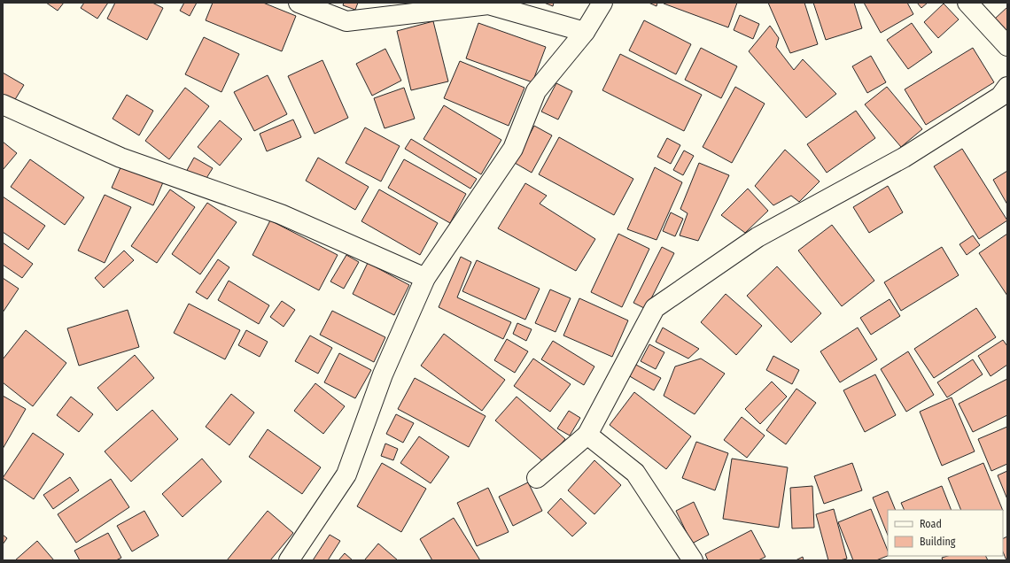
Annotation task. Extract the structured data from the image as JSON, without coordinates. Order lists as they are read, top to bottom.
{
  "legend": ["Road", "Building"]
}
